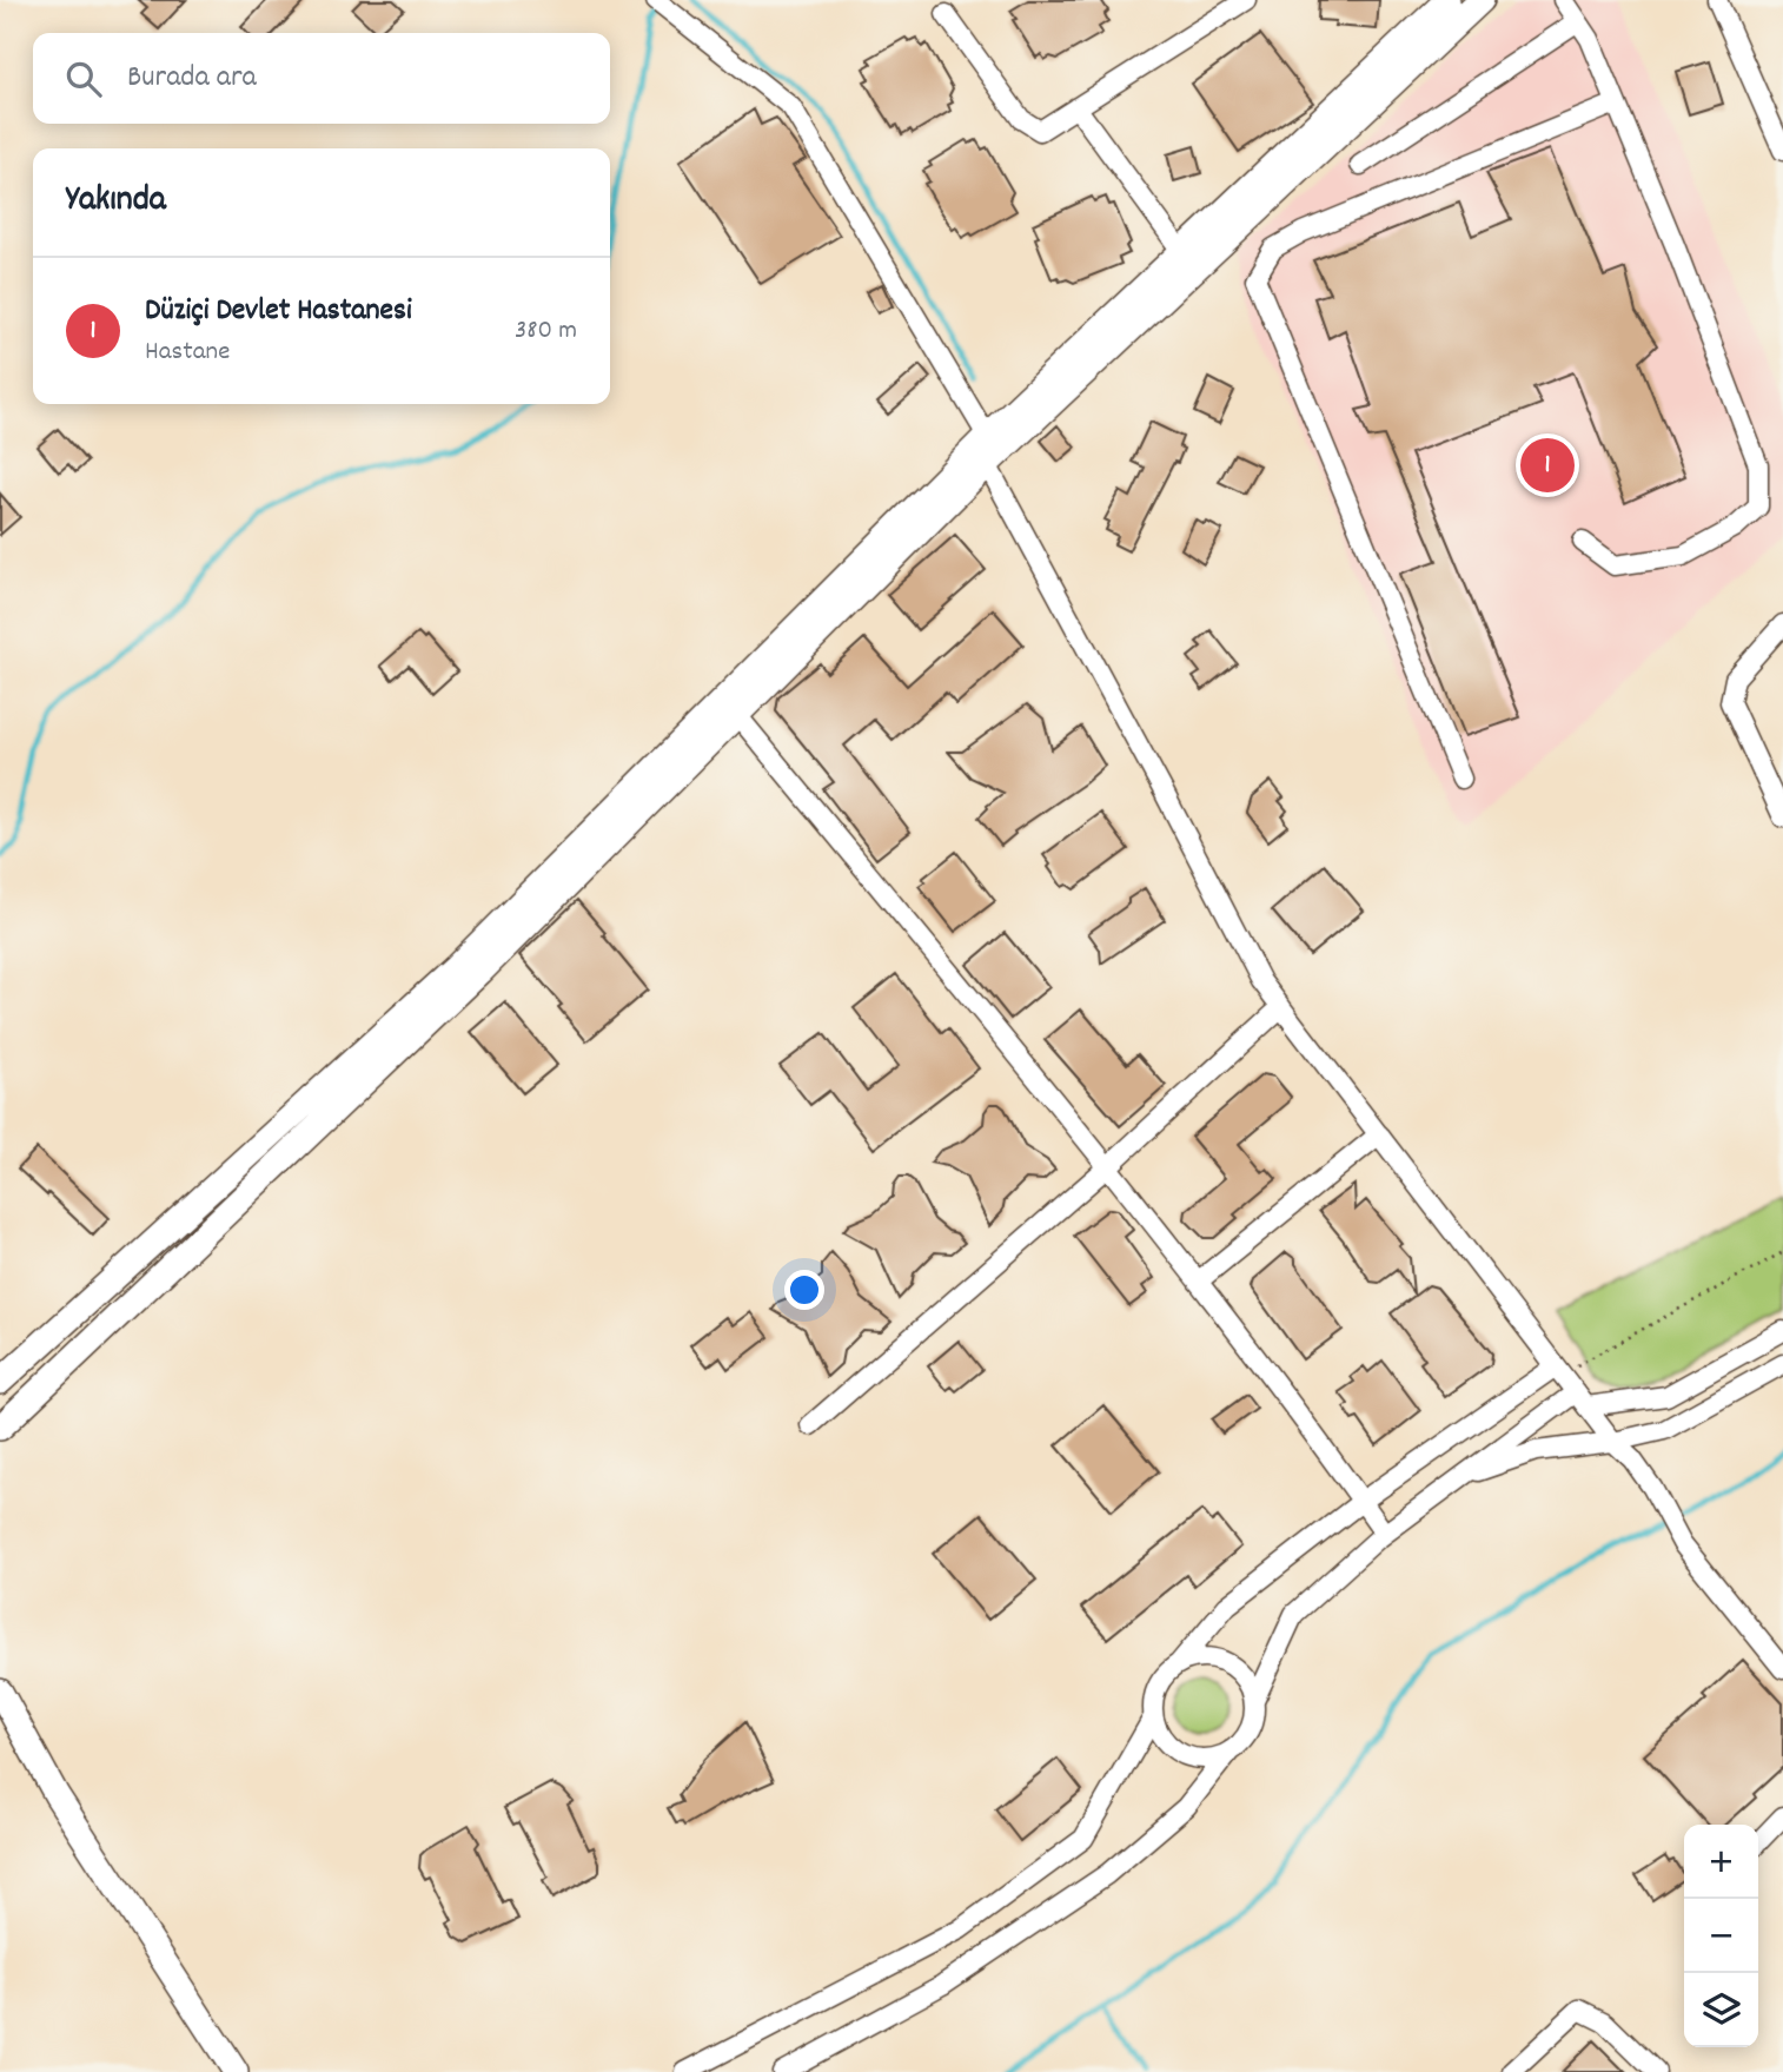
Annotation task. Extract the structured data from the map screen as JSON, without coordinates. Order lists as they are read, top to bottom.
{
  "page": {
    "search": "Burada ara",
    "heading": "Yakında",
    "list": [
      {
        "mark": "1",
        "name": "Düziçi Devlet Hastanesi",
        "note": "Hastane",
        "value": "380 m"
      }
    ],
    "pins": "1",
    "map_buttons": ["+", "−"]
  }
}
